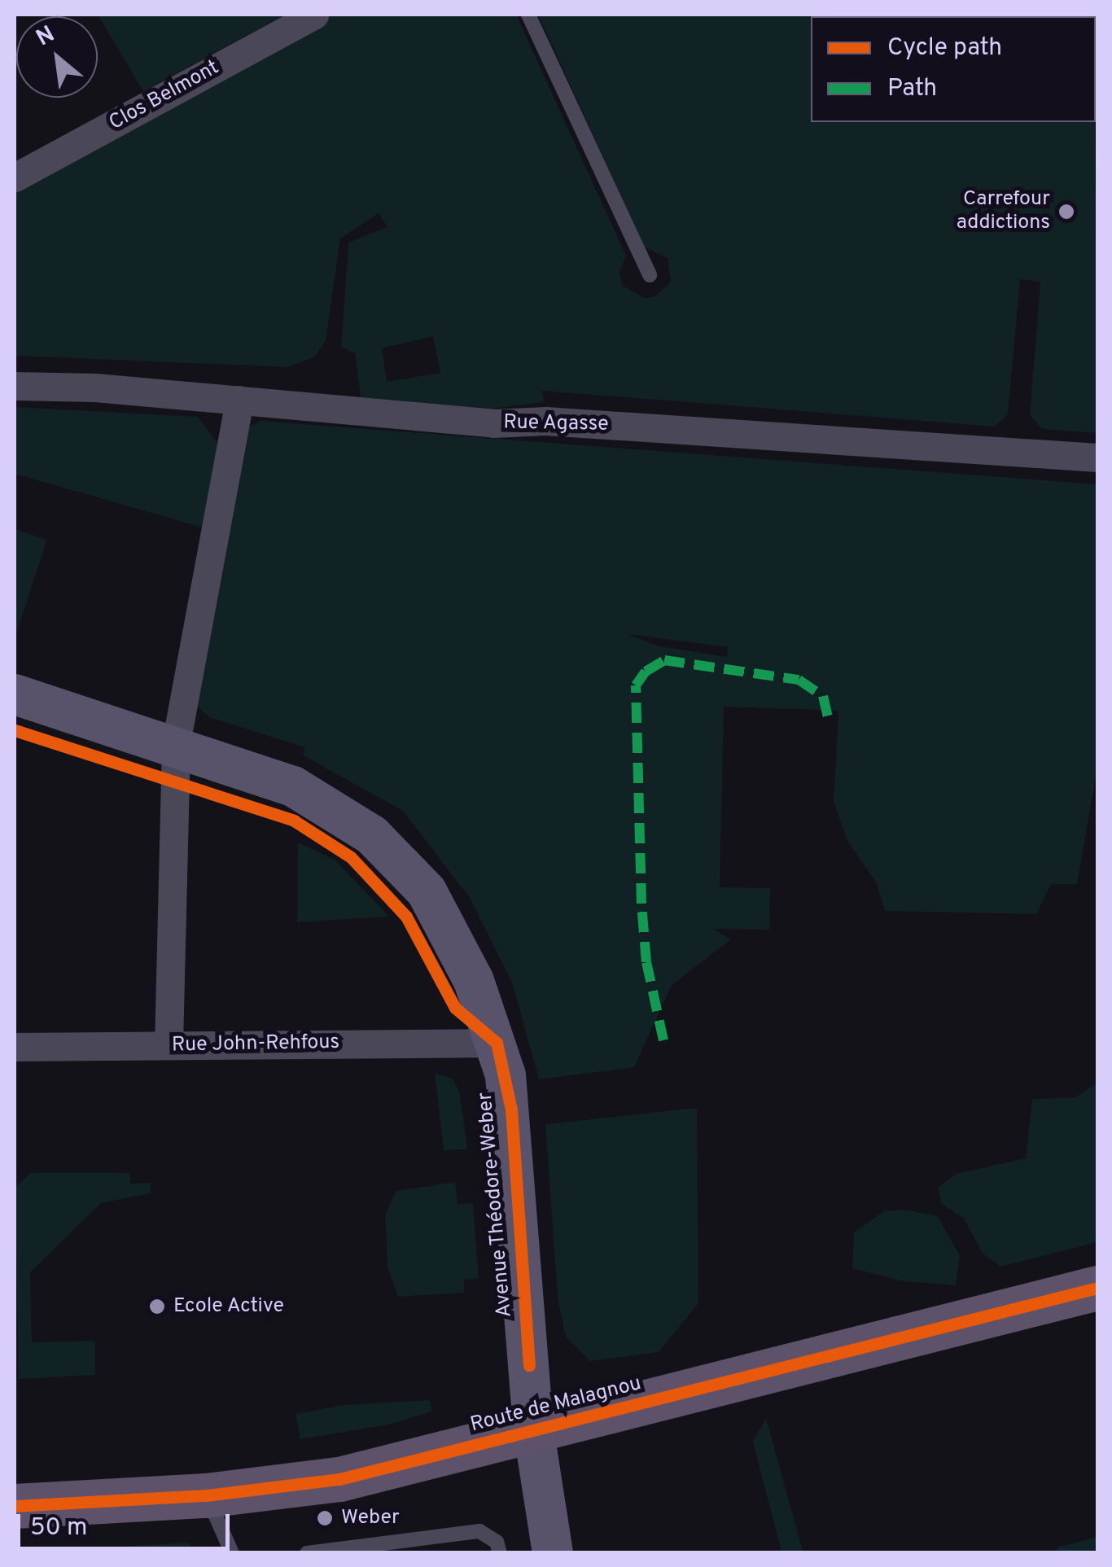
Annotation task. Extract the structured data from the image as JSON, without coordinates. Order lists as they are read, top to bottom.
{
  "streets": {
    "main road": ["Route de Malagnou"],
    "street": [
      "Clos Belmont",
      "Rue Agasse",
      "Rue John-Rehfous",
      "Avenue Théodore-Weber"
    ]
  },
  "crossings": [
    ["Rue John-Rehfous", "Avenue Théodore-Weber"],
    ["Avenue Théodore-Weber", "Route de Malagnou"]
  ],
  "places": ["Carrefour addictions", "Ecole Active", "Weber"],
  "legend": ["Cycle path", "Path"],
  "scale_bar": "50 m",
  "north": "top left"
}
